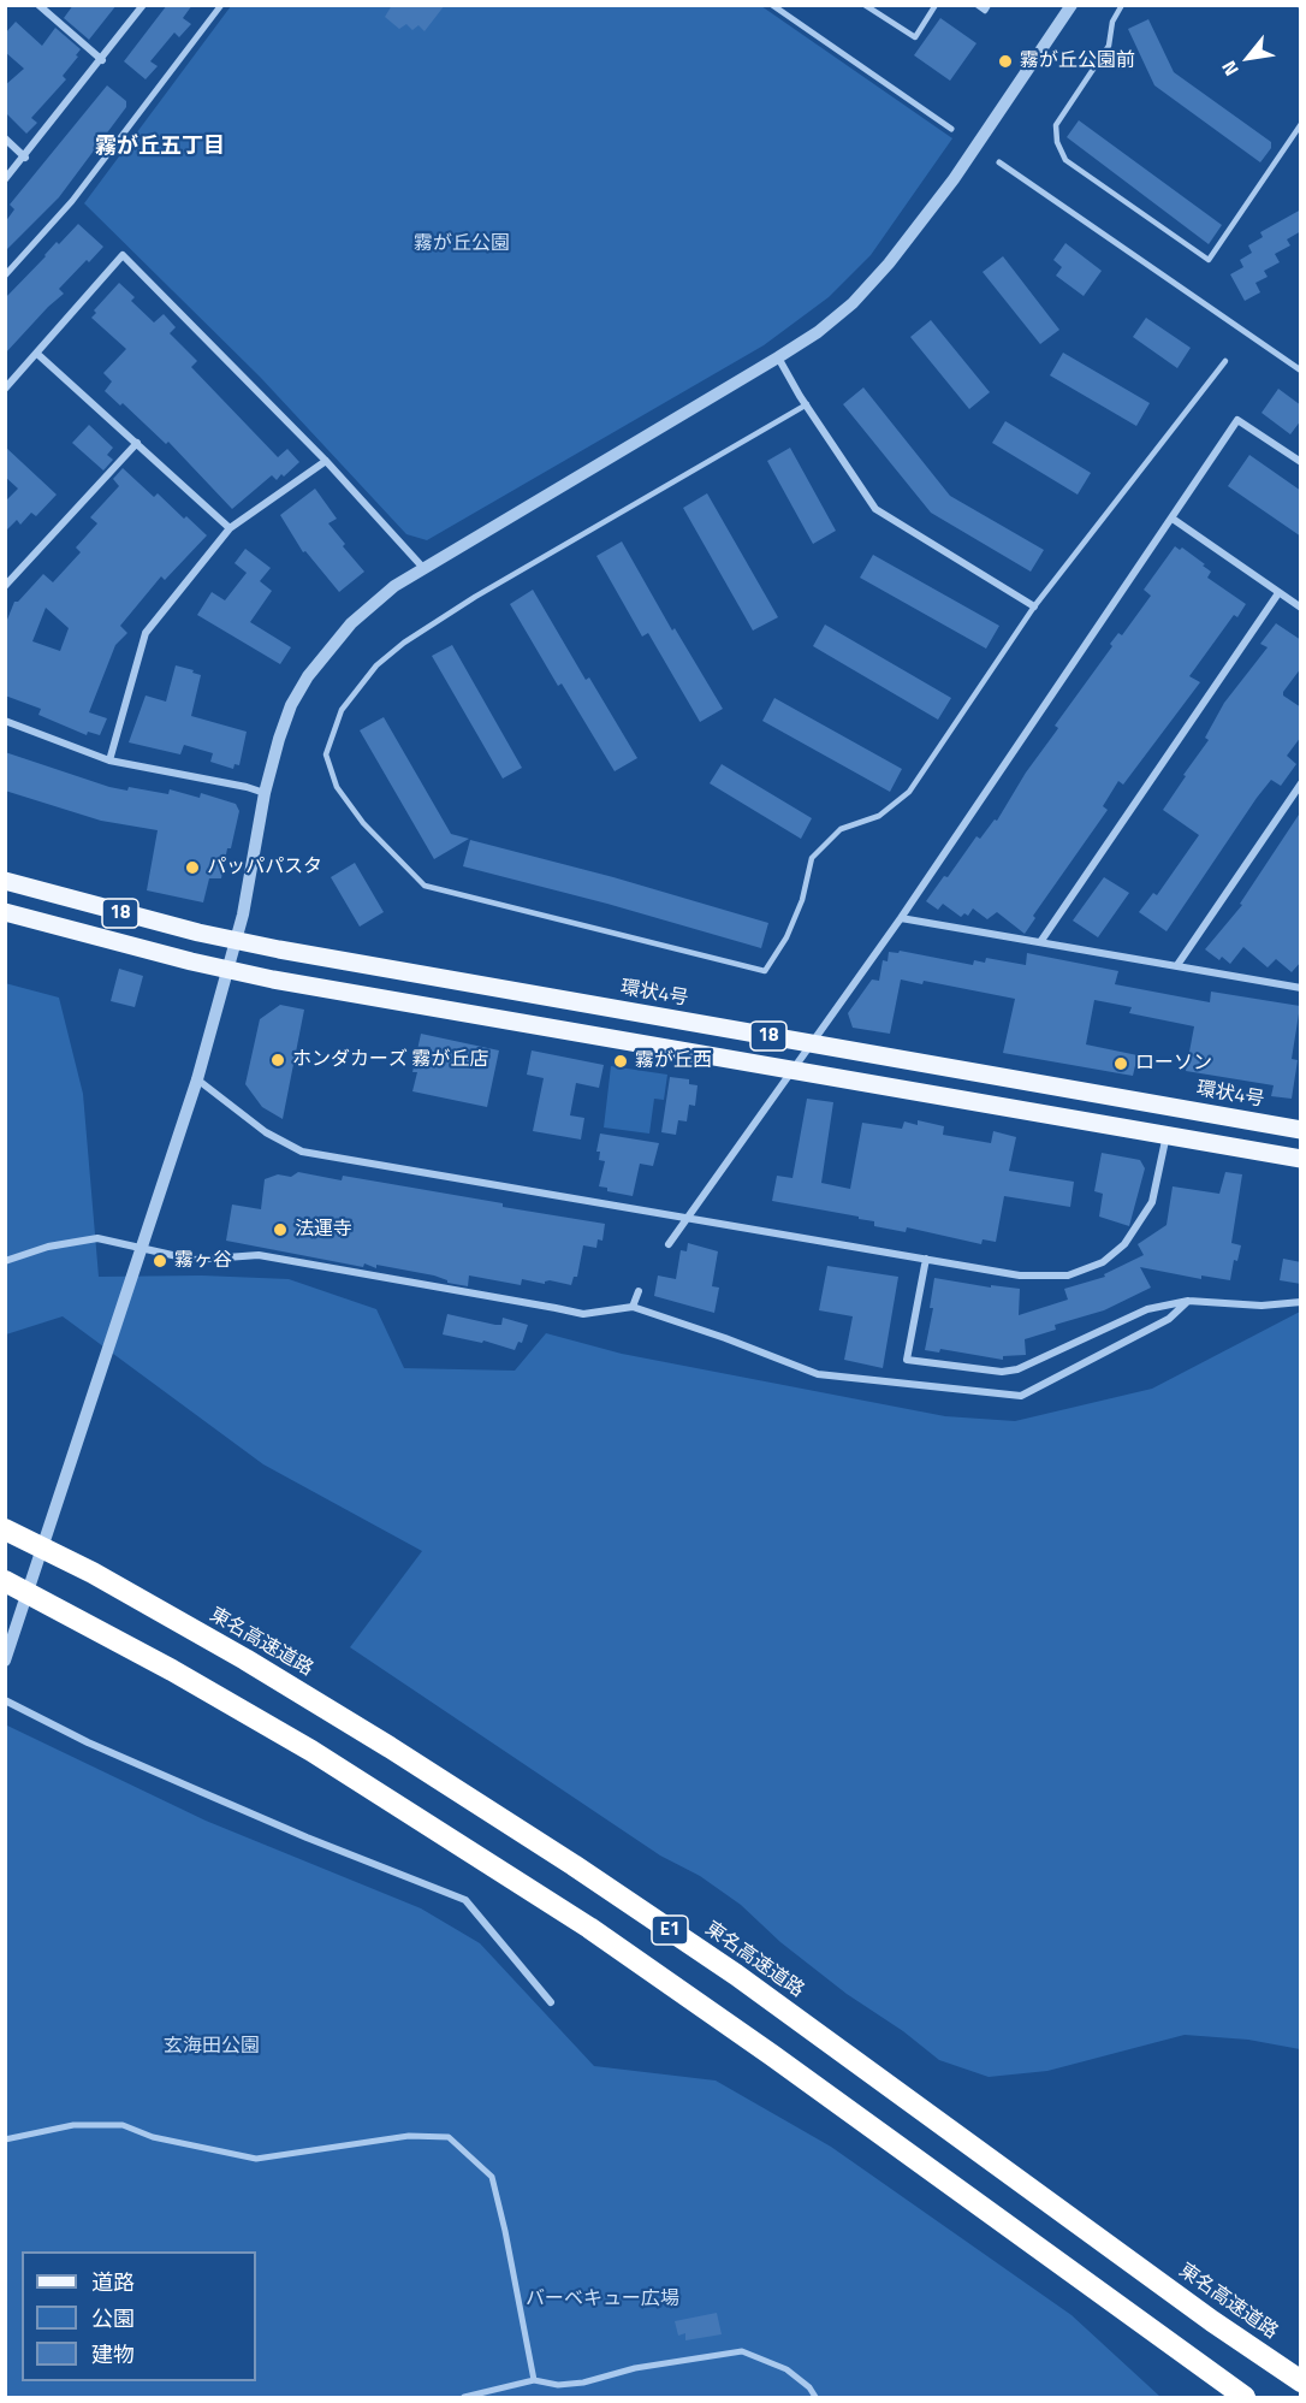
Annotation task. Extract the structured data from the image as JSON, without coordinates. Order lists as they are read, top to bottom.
{
  "streets": {
    "highway": ["東名高速道路", "E1"],
    "main road": ["18", "環状4号"]
  },
  "districts": ["霧が丘五丁目"],
  "parks": ["霧が丘公園", "玄海田公園", "バーベキュー広場"],
  "places": [
    "霧が丘公園前",
    "パッパパスタ",
    "ホンダカーズ 霧が丘店",
    "霧が丘西",
    "ローソン",
    "法運寺",
    "霧ヶ谷"
  ],
  "legend": ["道路", "公園", "建物"],
  "north": "bottom left"
}
